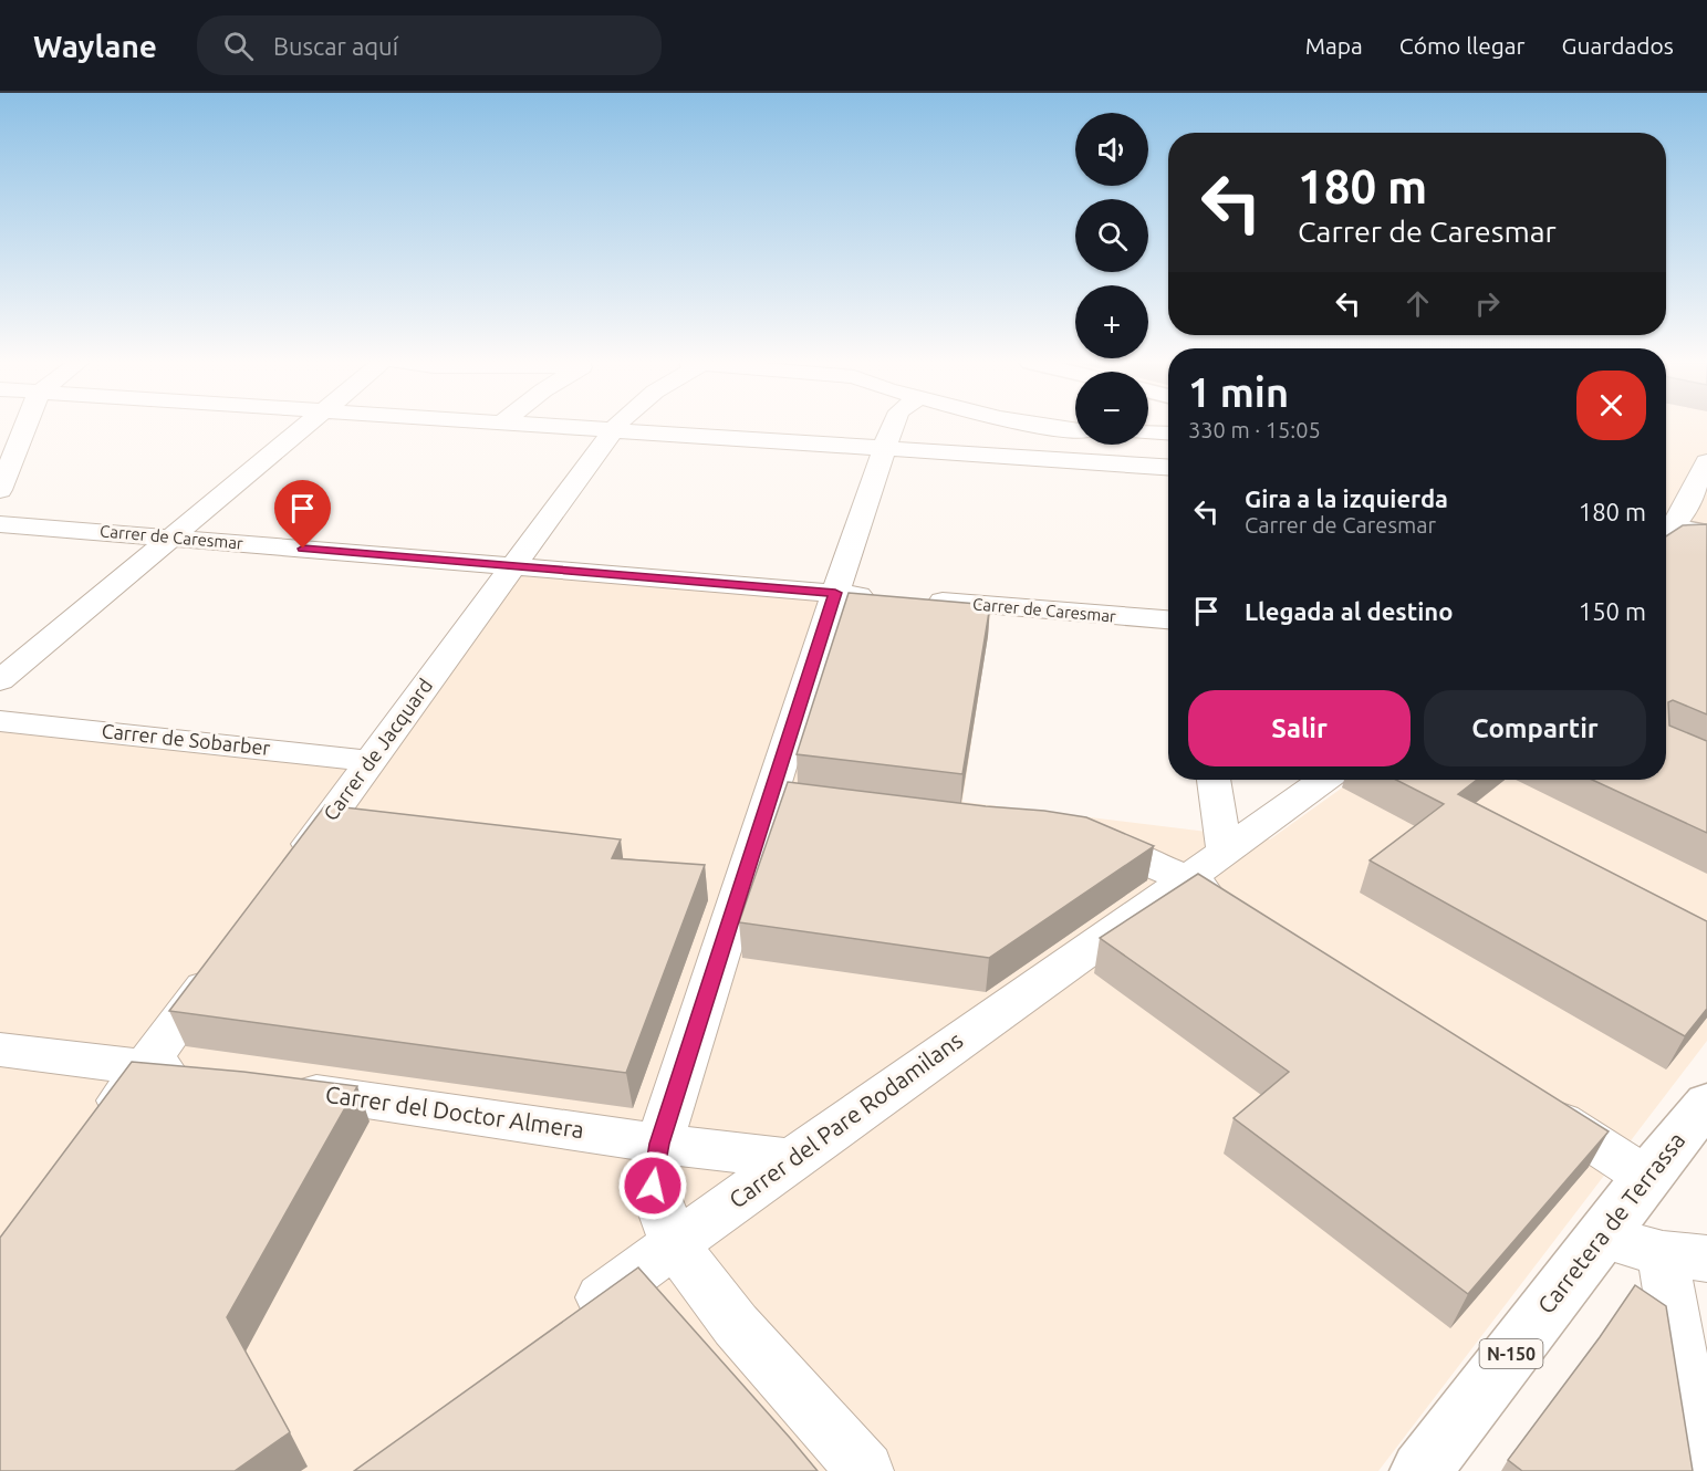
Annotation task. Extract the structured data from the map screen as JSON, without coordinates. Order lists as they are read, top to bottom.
{
  "streets": {
    "main road": ["Carretera de Terrassa", "N-150"],
    "street": [
      "Carrer de Caresmar",
      "Carrer de Sobarber",
      "Carrer de Jacquard",
      "Carrer del Doctor Almera",
      "Carrer del Pare Rodamilans"
    ]
  },
  "crossings": [
    ["Carrer de Caresmar", "Carrer de Jacquard"],
    ["Carrer de Sobarber", "Carrer de Jacquard"],
    ["Carrer del Doctor Almera", "Carrer del Pare Rodamilans"]
  ],
  "page": {
    "header": "Waylane",
    "search": "Buscar aquí",
    "nav": ["Mapa", "Cómo llegar", "Guardados"],
    "map_buttons": ["+", "−"],
    "turn": ["180 m", "Carrer de Caresmar"],
    "heading": ["1 min", "330 m · 15:05"],
    "list": [
      {
        "name": "Gira a la izquierda",
        "note": "Carrer de Caresmar",
        "value": "180 m"
      },
      {
        "name": "Llegada al destino",
        "value": "150 m"
      }
    ],
    "buttons": ["Salir", "Compartir"]
  }
}
